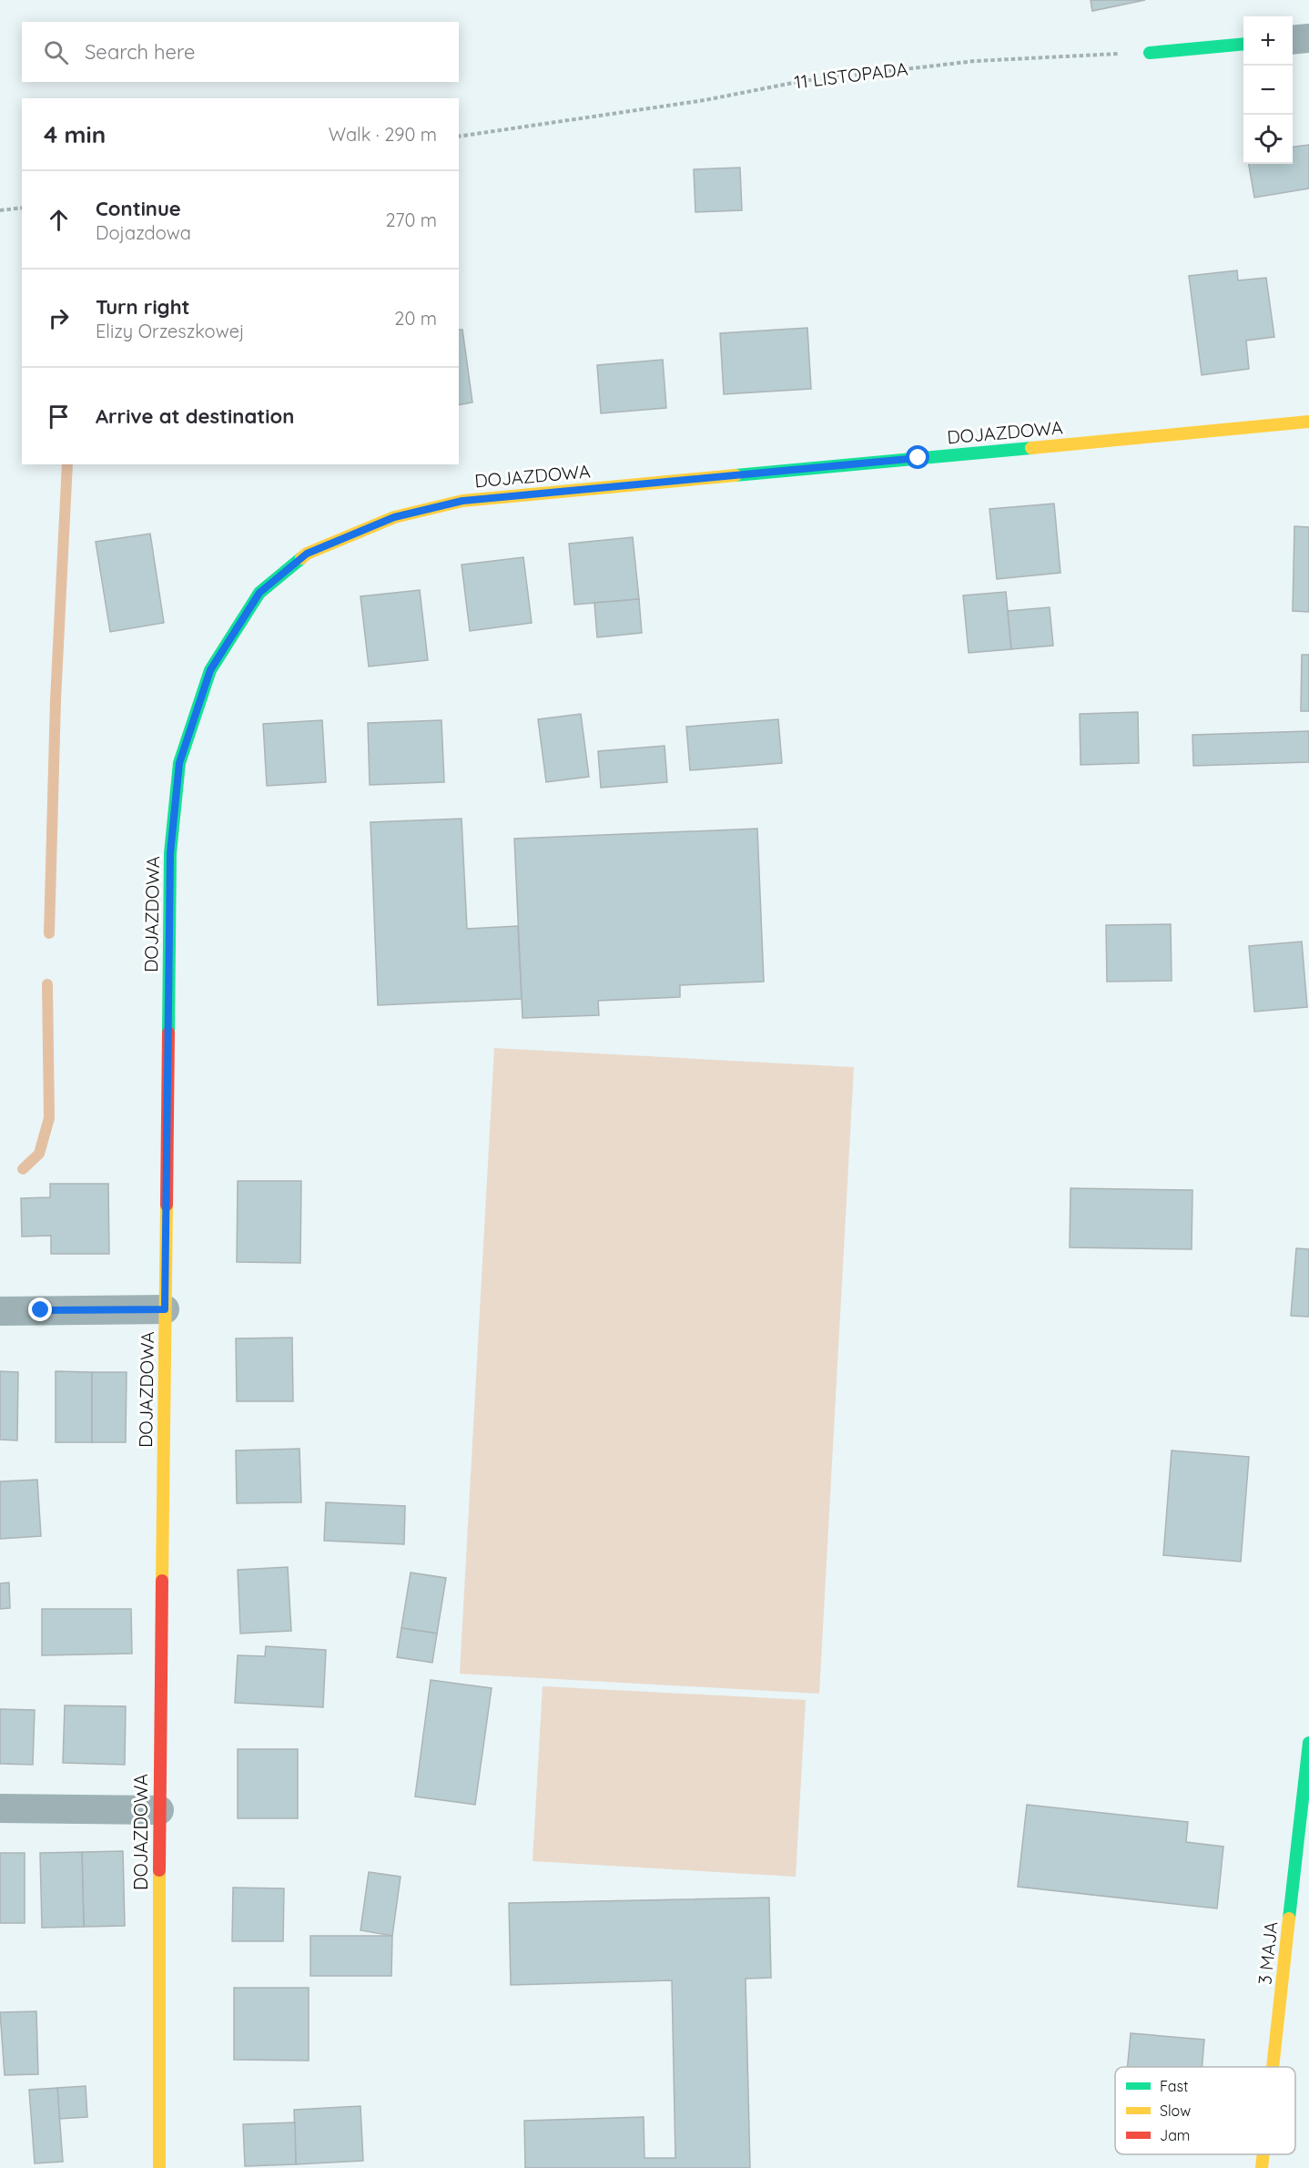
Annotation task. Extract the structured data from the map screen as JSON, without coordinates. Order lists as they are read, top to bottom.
{
  "streets": {
    "street": ["DOJAZDOWA", "3 MAJA"],
    "path": ["11 LISTOPADA"]
  },
  "legend": ["Fast", "Slow", "Jam"],
  "page": {
    "map_buttons": ["+", "−"],
    "search": "Search here",
    "heading": ["4 min", "Walk · 290 m"],
    "list": [
      ["Continue", "Dojazdowa", "270 m"],
      ["Turn right", "Elizy Orzeszkowej", "20 m"],
      "Arrive at destination"
    ]
  }
}
